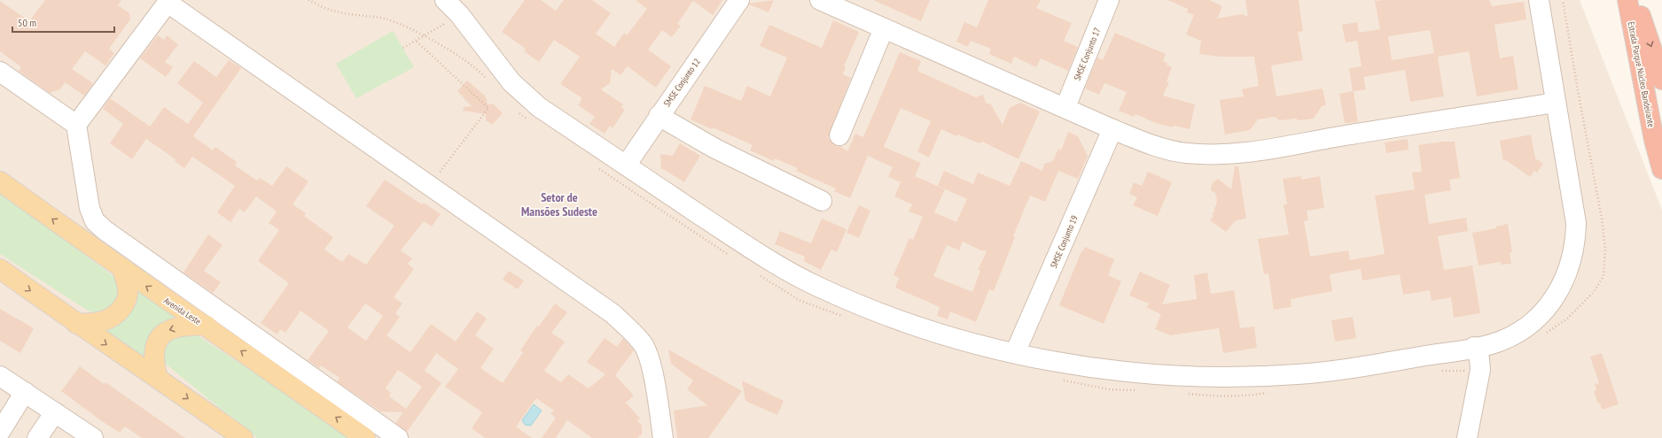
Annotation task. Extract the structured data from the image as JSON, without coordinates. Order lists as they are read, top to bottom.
{
  "streets": {
    "highway": ["Estrada Parque Núcleo Bandeirante"],
    "main road": ["Avenida Leste"],
    "street": ["SMSE Conjunto 17", "SMSE Conjunto 12", "SMSE Conjunto 19"]
  },
  "districts": ["Setor de Mansões Sudeste"],
  "scale_bar": "50 m"
}
